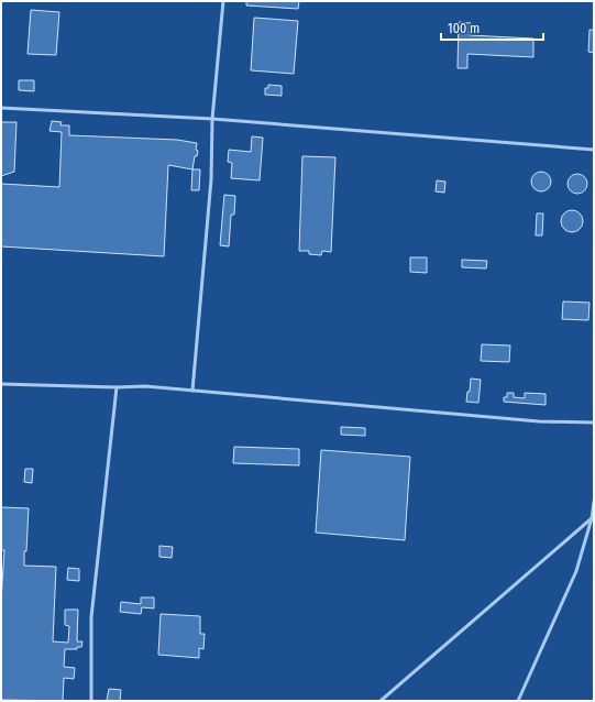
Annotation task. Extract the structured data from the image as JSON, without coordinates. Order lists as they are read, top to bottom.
{
  "scale_bar": "100 m"
}
